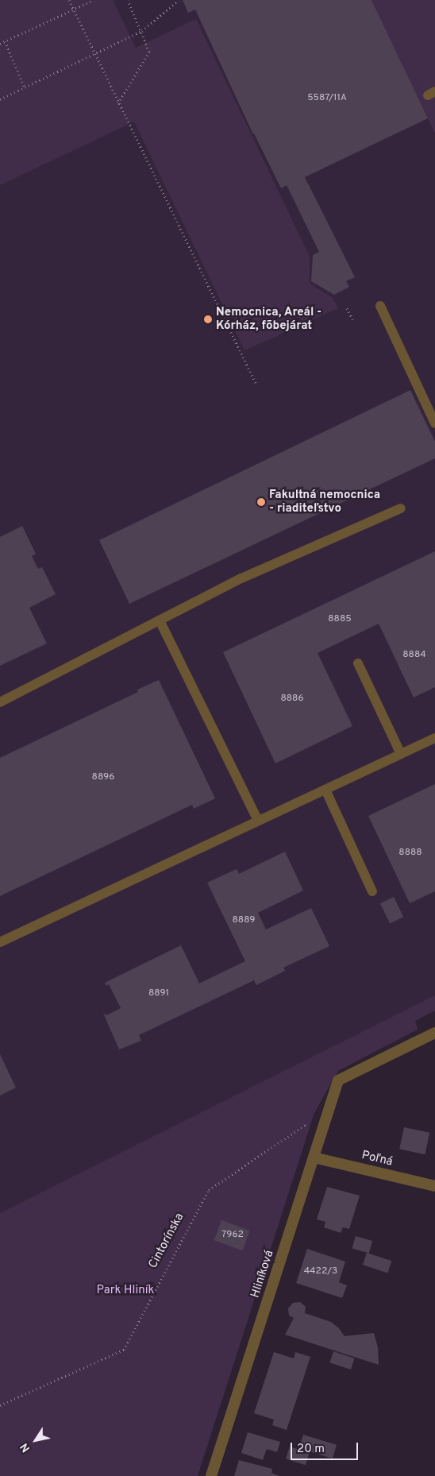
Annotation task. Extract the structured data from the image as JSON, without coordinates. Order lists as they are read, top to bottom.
{
  "streets": {
    "street": ["Poľná", "Hliníková"],
    "path": ["Cintorínska"]
  },
  "crossings": [
    ["Poľná", "Hliníková"]
  ],
  "parks": ["Park Hliník"],
  "places": ["Nemocnica, Areál - Kórház, fõbejárat", "Fakultná nemocnica - riaditeľstvo"],
  "house_numbers": [
    "5587/11A",
    "8885",
    "8884",
    "8886",
    "8896",
    "8888",
    "8889",
    "8891",
    "7962",
    "4422/3"
  ],
  "scale_bar": "20 m",
  "north": "bottom left"
}
